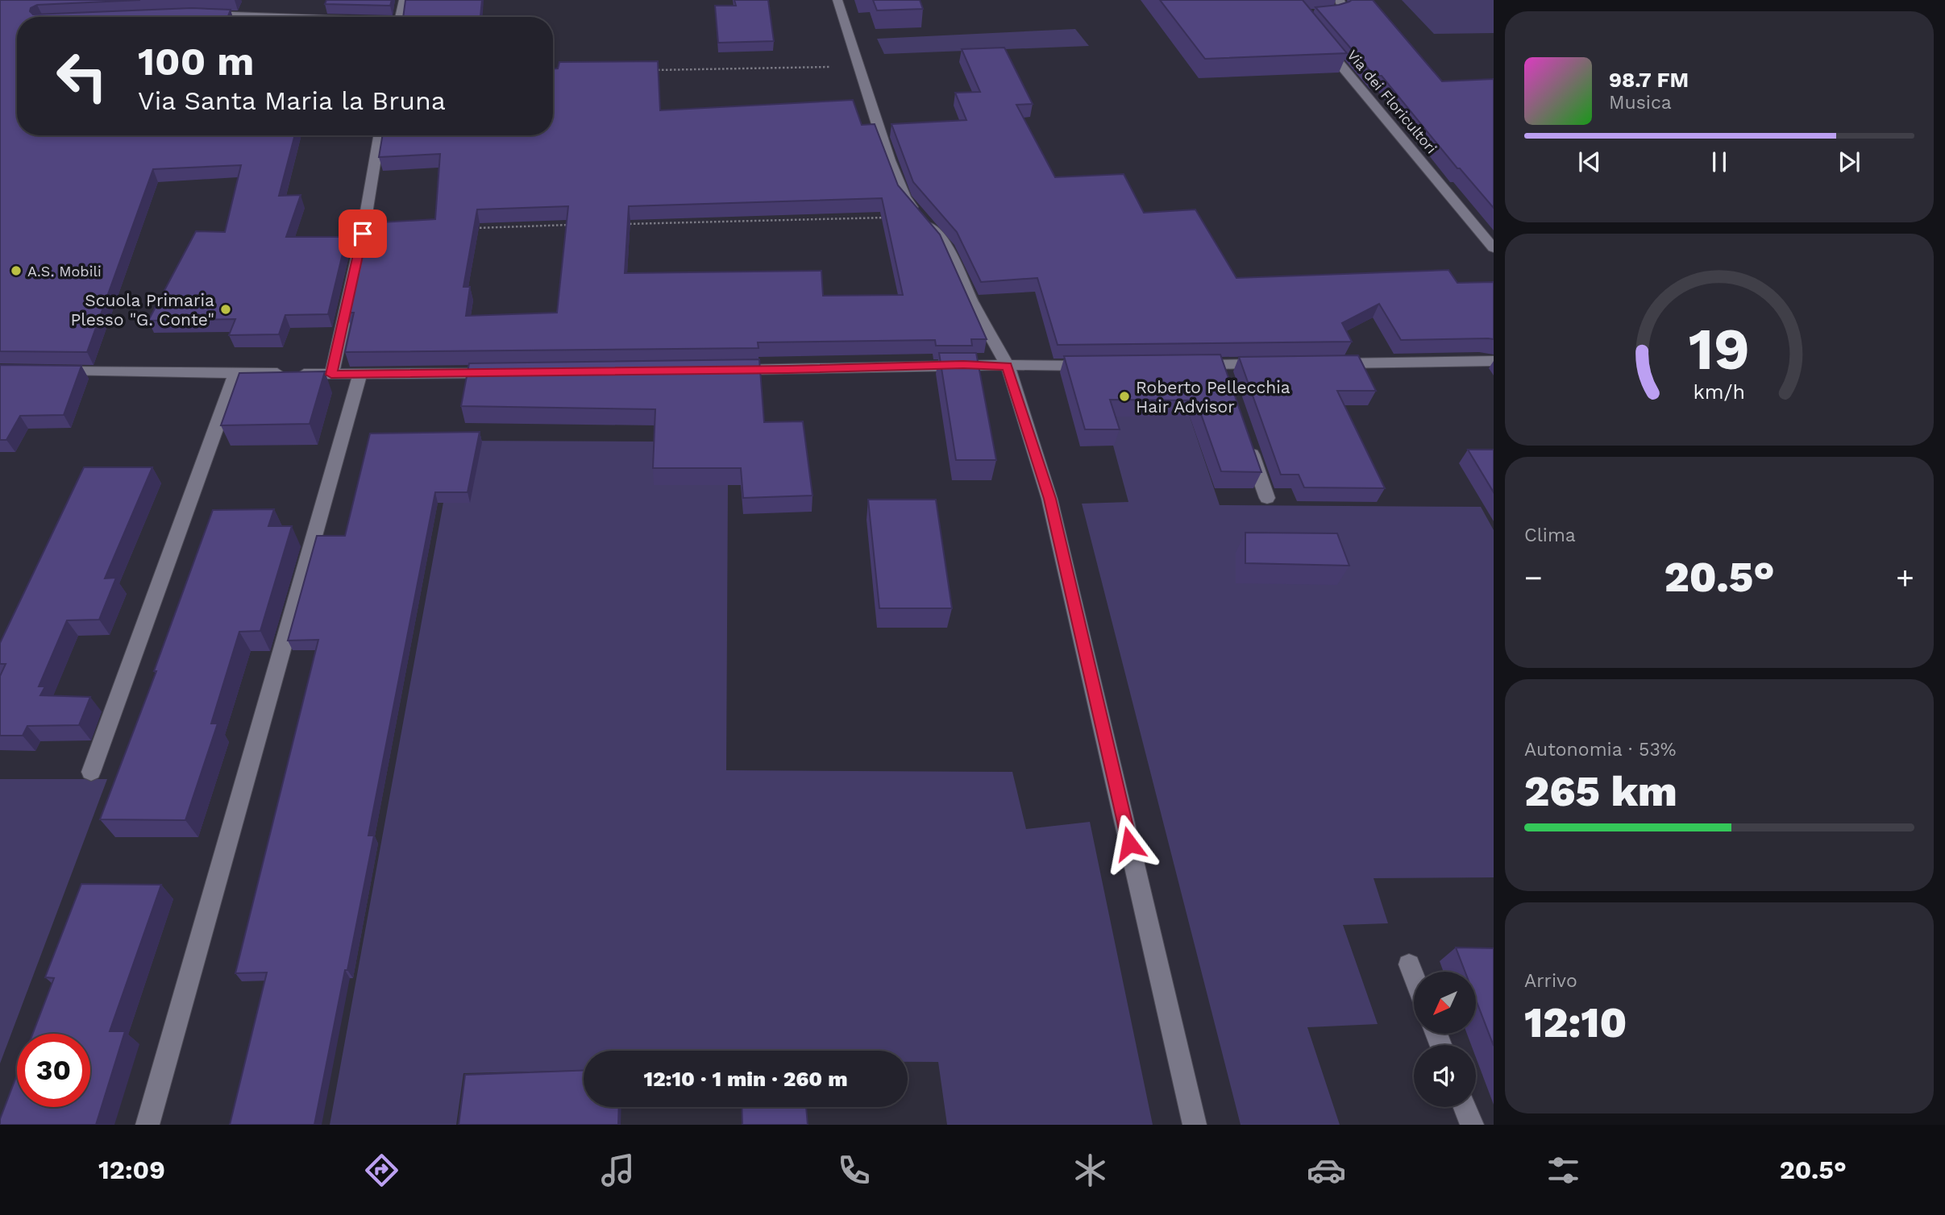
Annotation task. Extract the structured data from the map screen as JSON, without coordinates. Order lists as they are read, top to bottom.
{
  "streets": {
    "street": ["Via dei Floricultori"]
  },
  "places": ["A.S. Mobili", "Scuola Primaria Plesso \"G. Conte\"", "Roberto Pellecchia Hair Advisor"],
  "north": "bottom left",
  "page": {
    "turn": ["100 m", "Via Santa Maria la Bruna"],
    "song": ["98.7 FM", "Musica"],
    "tile": [
      "Clima",
      ["Autonomia · 53%", "265 km"],
      ["Arrivo", "12:10"]
    ],
    "heat": ["−", "20.5°", "+"],
    "limit": "30",
    "trip": "12:10 · 1 min · 260 m",
    "tabs": ["12:09", "20.5°"],
    "gauge": ["19", "km/h"]
  }
}
